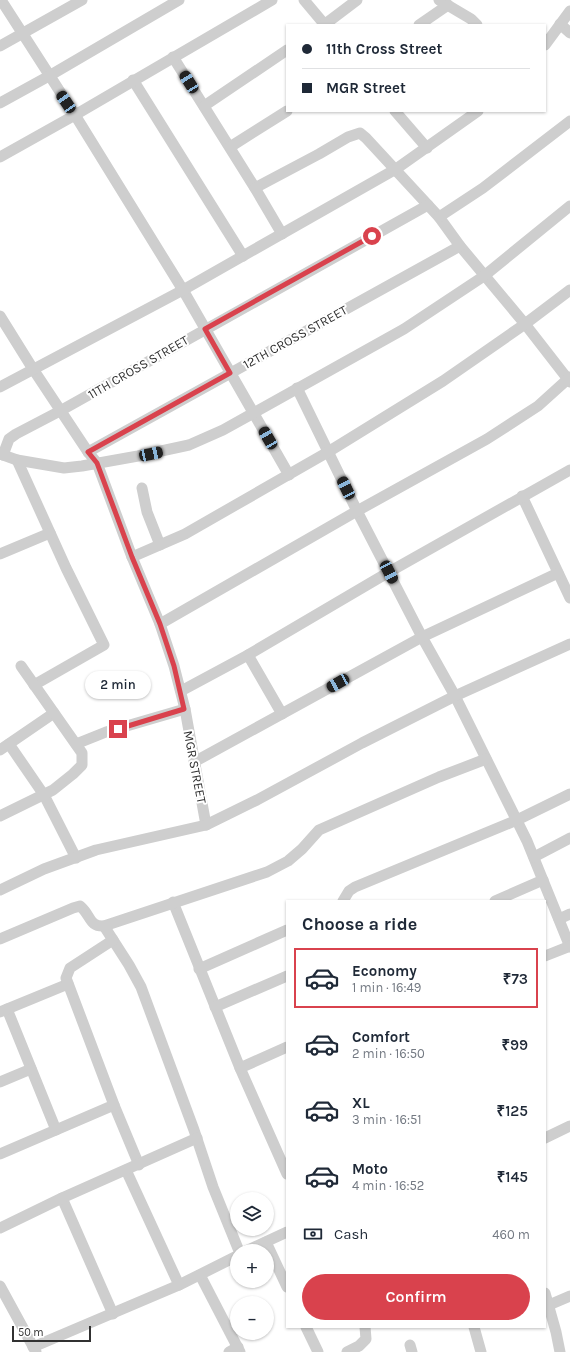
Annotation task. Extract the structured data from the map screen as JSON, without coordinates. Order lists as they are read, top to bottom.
{
  "streets": {
    "street": ["12TH CROSS STREET", "11TH CROSS STREET", "MGR STREET"]
  },
  "crossings": [
    ["12TH CROSS STREET", "MGR STREET"],
    ["11TH CROSS STREET", "MGR STREET"]
  ],
  "scale_bar": "50 m",
  "page": {
    "banner": ["11th Cross Street", "MGR Street"],
    "bubble": "2 min",
    "heading": "Choose a ride",
    "list": [
      {
        "name": "Economy",
        "note": "1 min · 16:49",
        "value": "₹73"
      },
      {
        "name": "Comfort",
        "note": "2 min · 16:50",
        "value": "₹99"
      },
      {
        "name": "XL",
        "note": "3 min · 16:51",
        "value": "₹125"
      },
      {
        "name": "Moto",
        "note": "4 min · 16:52",
        "value": "₹145"
      }
    ],
    "map_buttons": ["+", "−"],
    "pay": ["Cash", "460 m"],
    "buttons": "Confirm",
    "scale": "50 m"
  }
}
